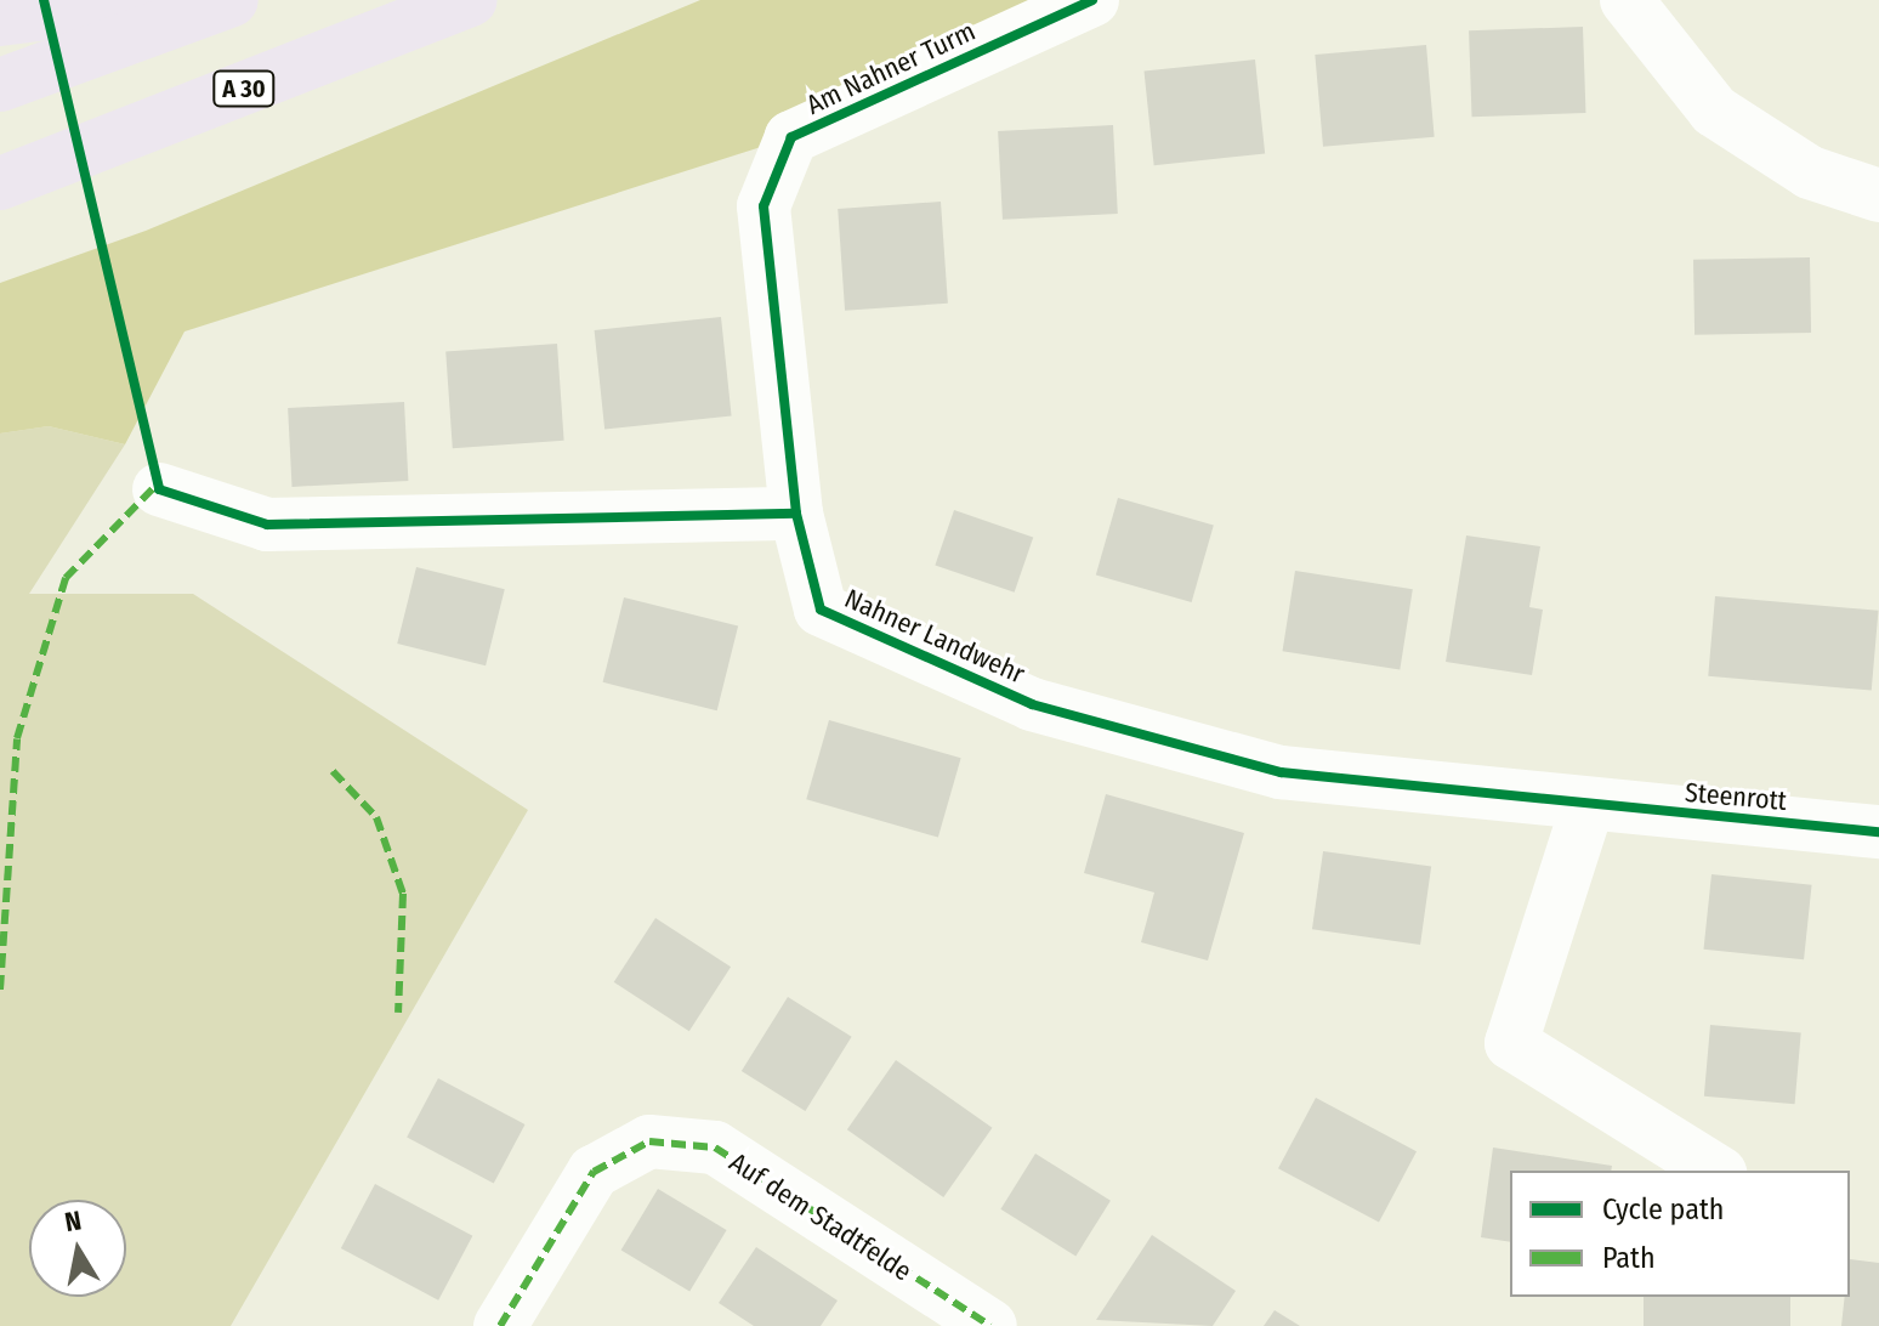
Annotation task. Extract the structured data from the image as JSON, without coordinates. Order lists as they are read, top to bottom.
{
  "streets": {
    "highway": ["A 30"],
    "street": [
      "Am Nahner Turm",
      "Nahner Landwehr",
      "Steenrott",
      "Auf dem Stadtfelde"
    ]
  },
  "crossings": [
    ["Am Nahner Turm", "Nahner Landwehr"],
    ["Nahner Landwehr", "Steenrott"]
  ],
  "legend": ["Cycle path", "Path"],
  "north": "top"
}
